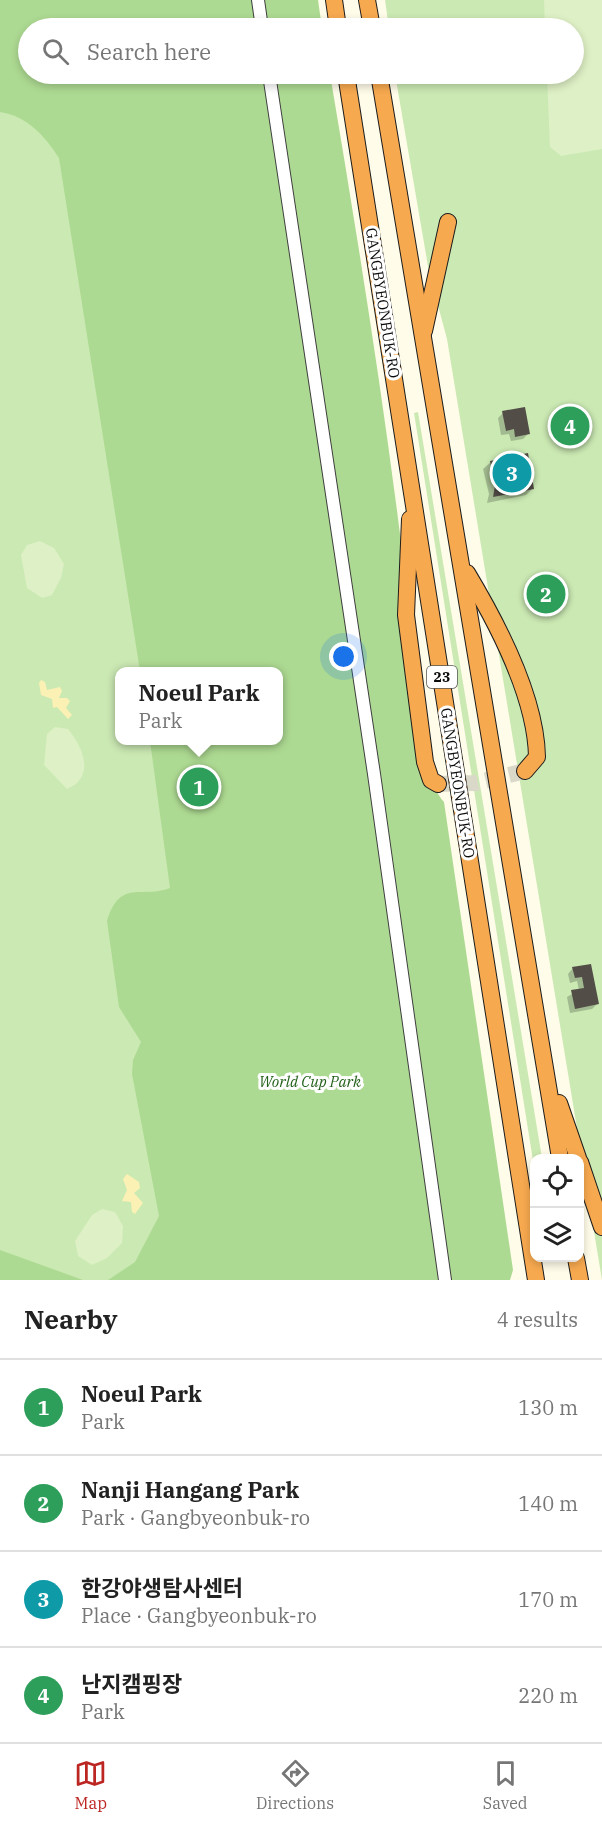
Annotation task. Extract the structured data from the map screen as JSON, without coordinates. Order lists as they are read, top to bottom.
{
  "streets": {
    "highway": ["GANGBYEONBUK-RO", "23"]
  },
  "parks": ["World Cup Park"],
  "page": {
    "search": "Search here",
    "pins": [
      "4",
      "3",
      "2",
      "1"
    ],
    "popup": ["Noeul Park", "Park"],
    "heading": ["Nearby", "4 results"],
    "list": [
      {
        "mark": "1",
        "name": "Noeul Park",
        "note": "Park",
        "value": "130 m"
      },
      {
        "mark": "2",
        "name": "Nanji Hangang Park",
        "note": "Park · Gangbyeonbuk-ro",
        "value": "140 m"
      },
      {
        "mark": "3",
        "name": "한강야생탐사센터",
        "note": "Place · Gangbyeonbuk-ro",
        "value": "170 m"
      },
      {
        "mark": "4",
        "name": "난지캠핑장",
        "note": "Park",
        "value": "220 m"
      }
    ],
    "nav": ["Map", "Directions", "Saved"]
  }
}
